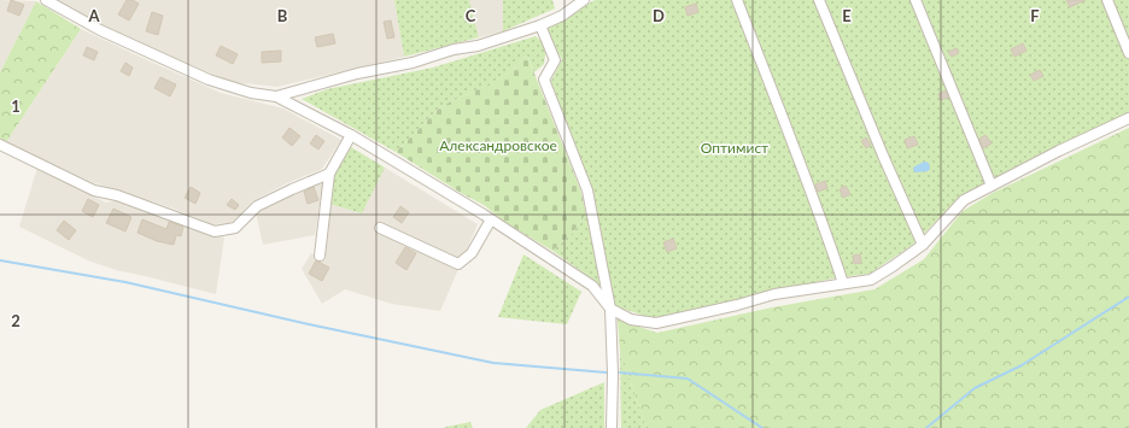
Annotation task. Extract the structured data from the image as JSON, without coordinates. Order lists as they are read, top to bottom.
{
  "parks": ["Александровское", "Оптимист"],
  "grid": {
    "columns": [
      "A",
      "B",
      "C",
      "D",
      "E",
      "F"
    ],
    "rows": ["1", "2"]
  }
}
